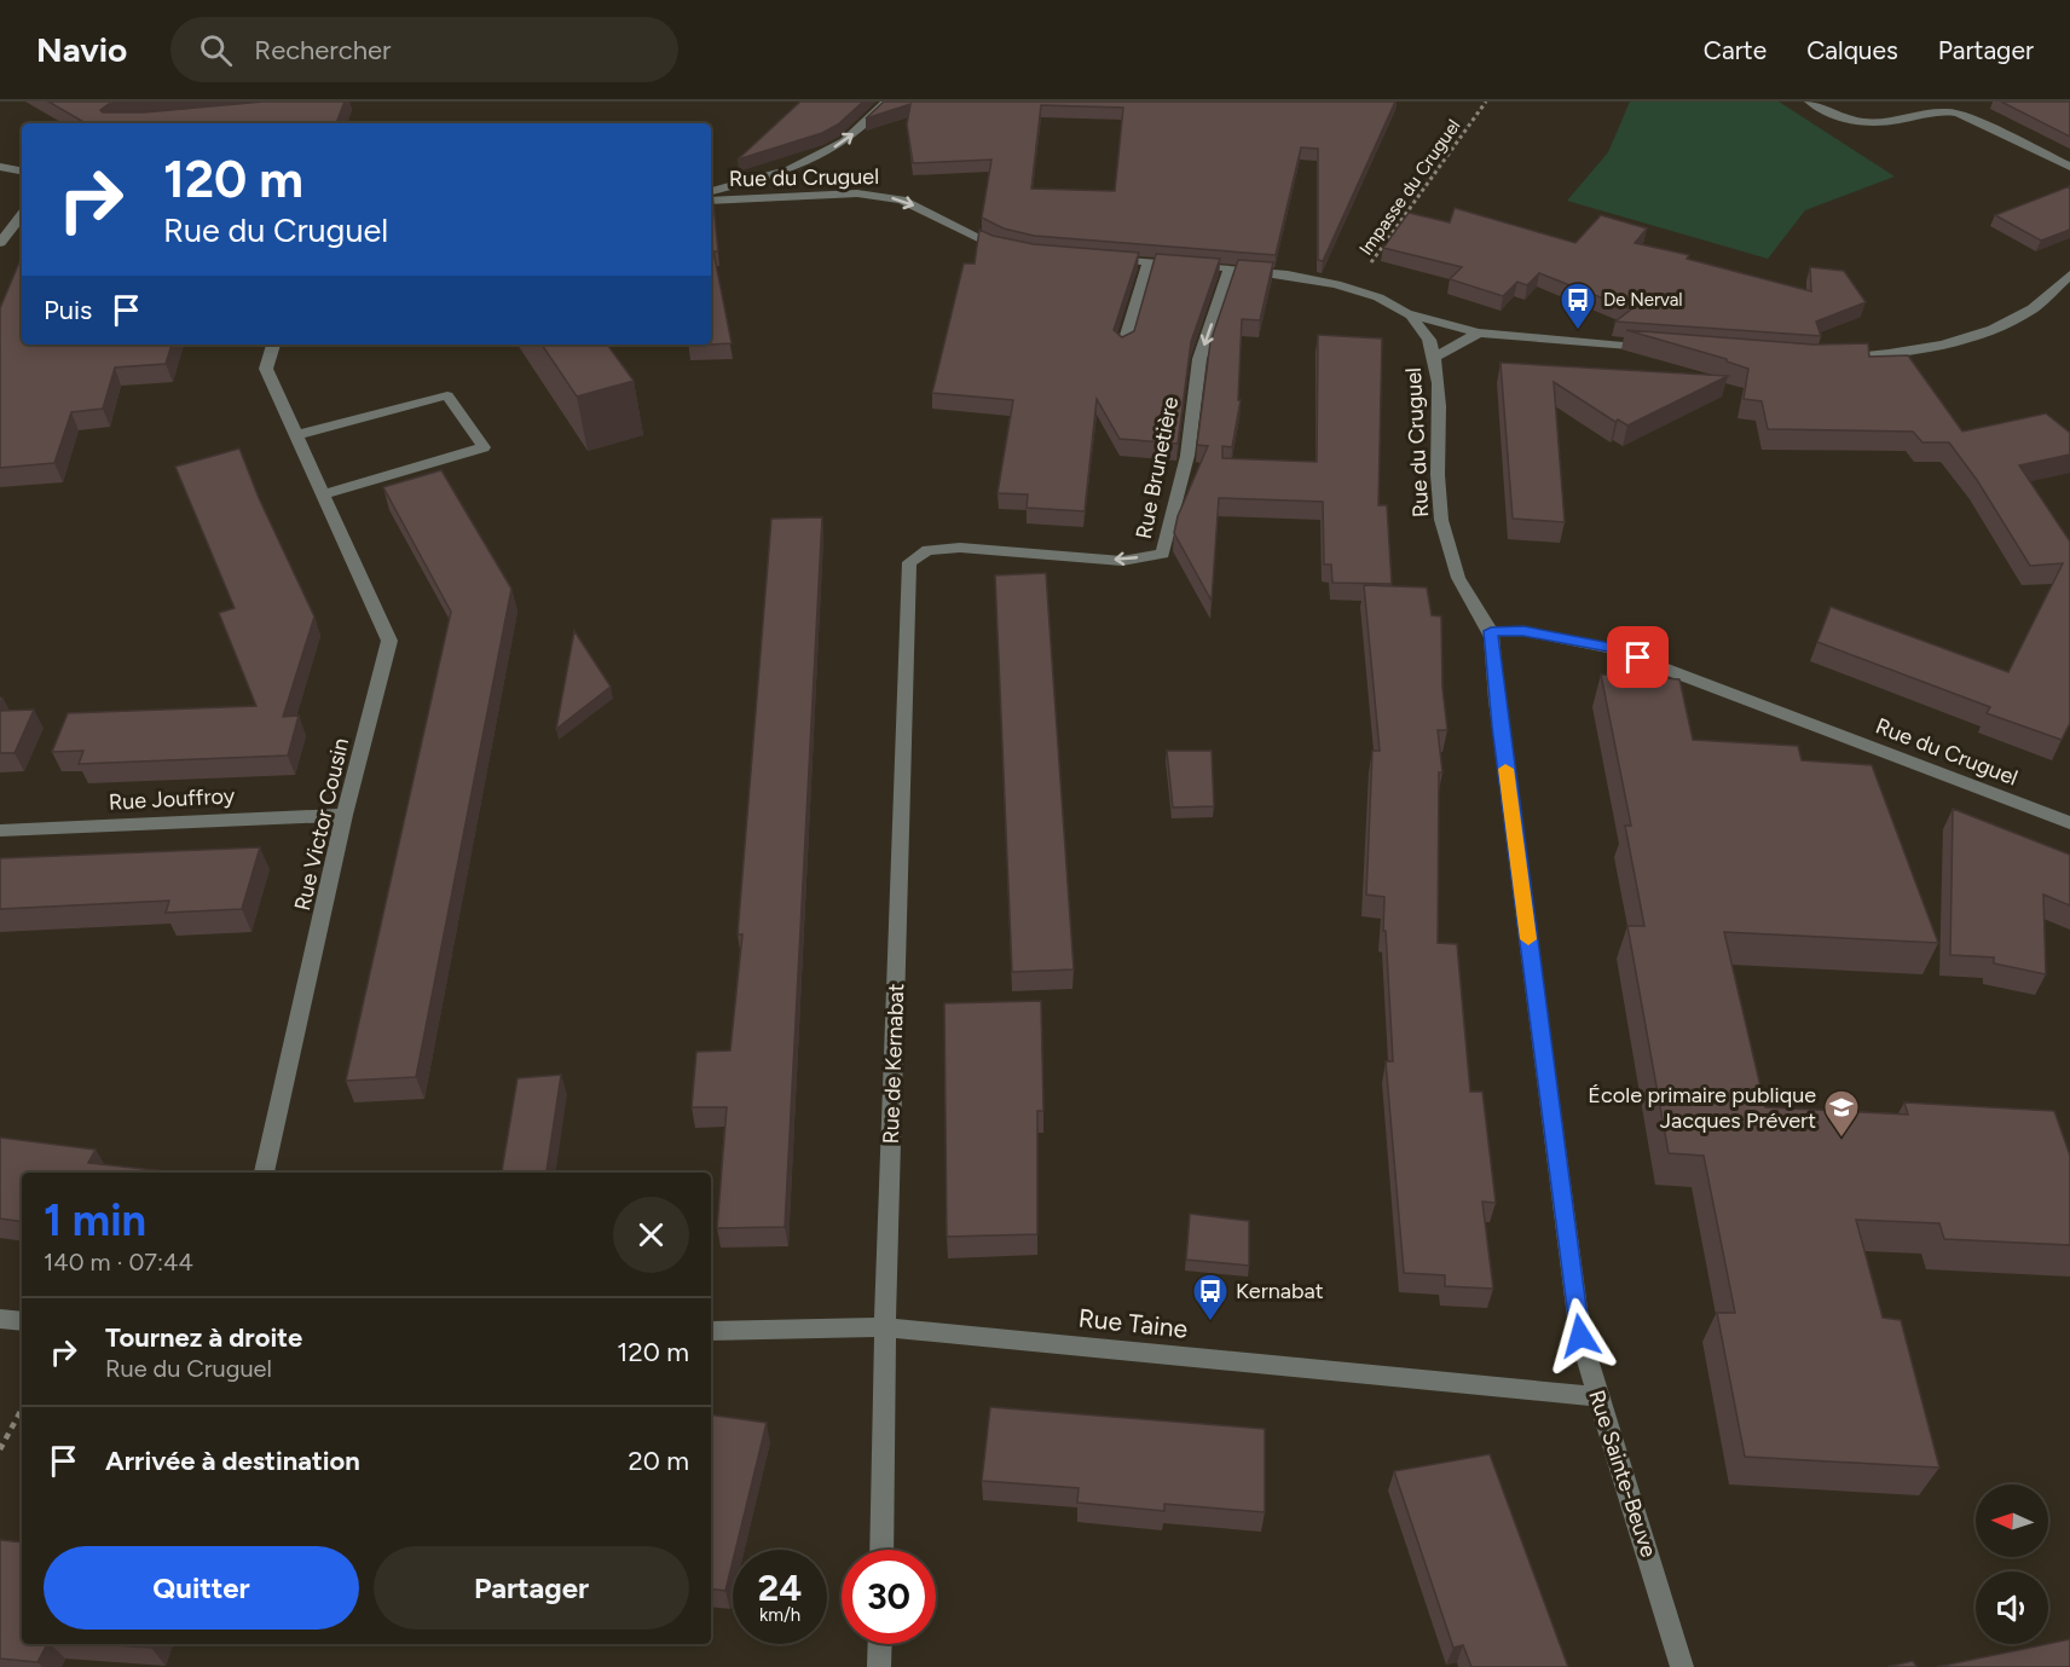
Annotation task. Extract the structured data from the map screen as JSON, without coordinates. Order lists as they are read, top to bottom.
{
  "streets": {
    "street": [
      "Rue du Cruguel",
      "Rue Brunetière",
      "Rue Jouffroy",
      "Rue Victor Cousin",
      "Rue de Kernabat",
      "Rue Taine",
      "Rue Sainte-Beuve"
    ],
    "path": ["Impasse du Cruguel"]
  },
  "crossings": [
    ["Rue du Cruguel", "Rue Sainte-Beuve"],
    ["Rue Brunetière", "Rue de Kernabat"],
    ["Rue Jouffroy", "Rue Victor Cousin"],
    ["Rue de Kernabat", "Rue Taine"],
    ["Rue Taine", "Rue Sainte-Beuve"]
  ],
  "places": {
    "bus stop": ["De Nerval", "Kernabat"],
    "school or university": ["École primaire publique Jacques Prévert"]
  },
  "north": "left",
  "page": {
    "header": "Navio",
    "search": "Rechercher",
    "nav": ["Carte", "Calques", "Partager"],
    "turn": ["120 m", "Rue du Cruguel"],
    "then": "Puis",
    "heading": ["1 min", "140 m · 07:44"],
    "list": [
      {
        "name": "Tournez à droite",
        "note": "Rue du Cruguel",
        "value": "120 m"
      },
      {
        "name": "Arrivée à destination",
        "value": "20 m"
      }
    ],
    "buttons": ["Quitter", "Partager"],
    "speed": "24 km/h",
    "limit": "30"
  }
}
